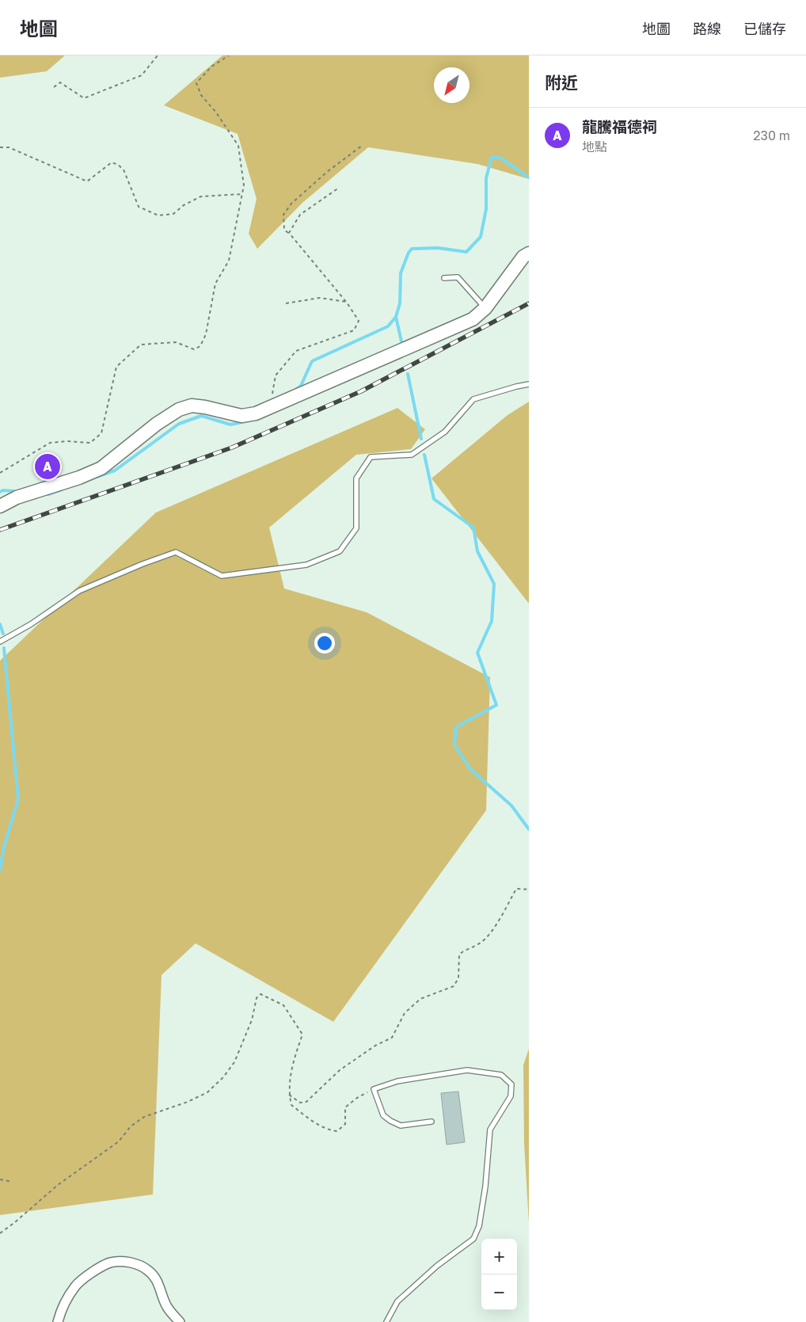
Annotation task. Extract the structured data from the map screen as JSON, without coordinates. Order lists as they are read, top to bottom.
{
  "north": "bottom left",
  "page": {
    "header": "地圖",
    "nav": ["地圖", "路線", "已儲存"],
    "heading": "附近",
    "list": [
      {
        "mark": "A",
        "name": "龍騰福德祠",
        "note": "地點",
        "value": "230 m"
      }
    ],
    "pins": "A",
    "map_buttons": ["+", "−"]
  }
}
